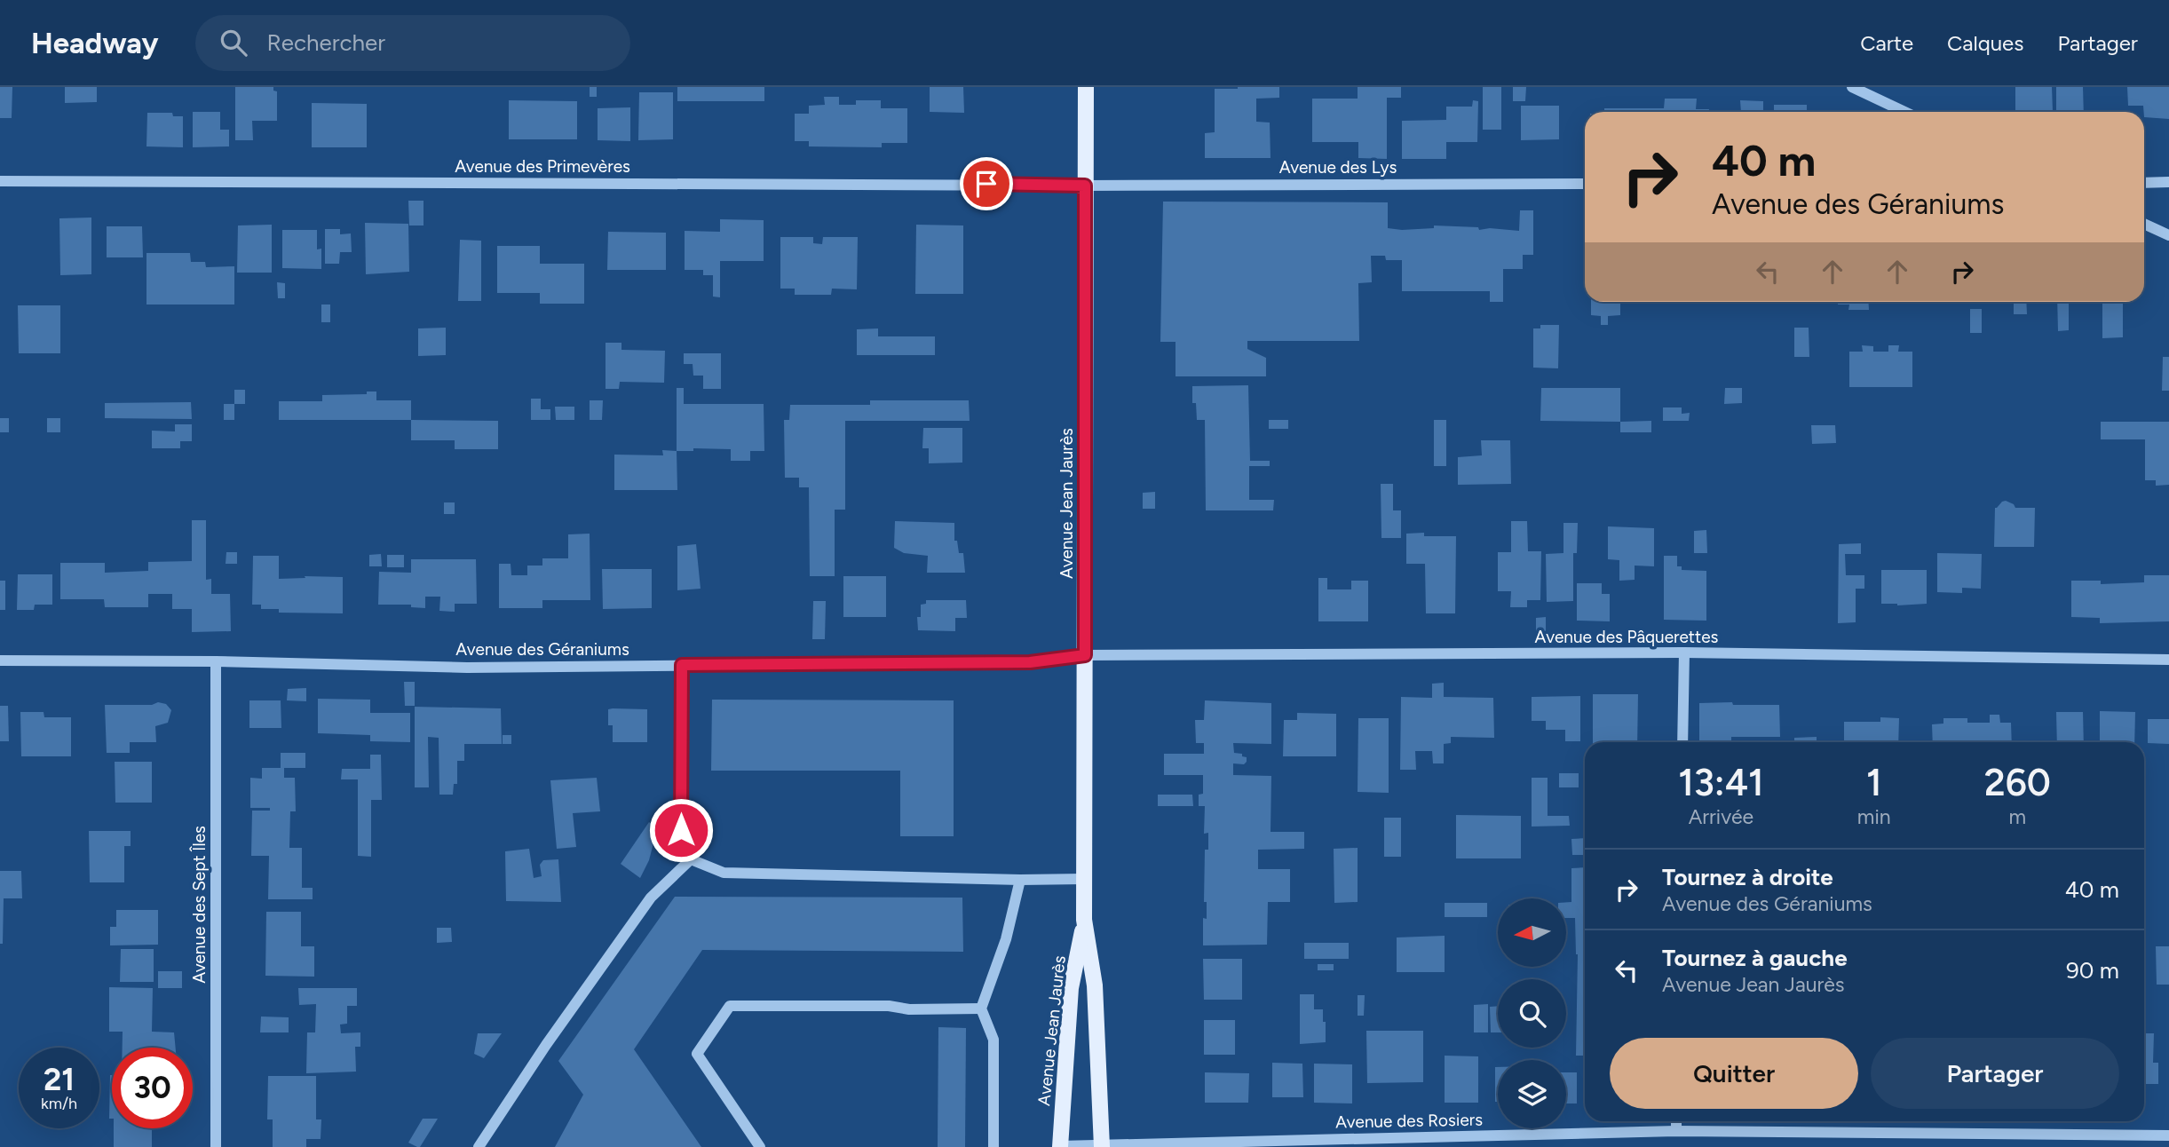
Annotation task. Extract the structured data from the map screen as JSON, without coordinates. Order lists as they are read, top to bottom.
{
  "streets": {
    "main road": ["Avenue Jean Jaurès"],
    "street": [
      "Avenue des Primevères",
      "Avenue des Lys",
      "Avenue des Pâquerettes",
      "Avenue des Géraniums",
      "Avenue des Sept Îles",
      "Avenue des Rosiers"
    ]
  },
  "crossings": [
    ["Avenue des Primevères", "Avenue des Lys"],
    ["Avenue des Primevères", "Avenue Jean Jaurès"],
    ["Avenue des Lys", "Avenue Jean Jaurès"],
    ["Avenue Jean Jaurès", "Avenue des Pâquerettes"],
    ["Avenue Jean Jaurès", "Avenue des Géraniums"],
    ["Avenue Jean Jaurès", "Avenue des Rosiers"],
    ["Avenue des Pâquerettes", "Avenue des Géraniums"],
    ["Avenue des Géraniums", "Avenue des Sept Îles"]
  ],
  "north": "left",
  "page": {
    "header": "Headway",
    "search": "Rechercher",
    "nav": ["Carte", "Calques", "Partager"],
    "turn": ["40 m", "Avenue des Géraniums"],
    "eta": [
      "13:41",
      "Arrivée",
      "1",
      "min",
      "260",
      "m"
    ],
    "list": [
      {
        "name": "Tournez à droite",
        "note": "Avenue des Géraniums",
        "value": "40 m"
      },
      {
        "name": "Tournez à gauche",
        "note": "Avenue Jean Jaurès",
        "value": "90 m"
      }
    ],
    "buttons": ["Quitter", "Partager"],
    "speed": "21 km/h",
    "limit": "30"
  }
}
